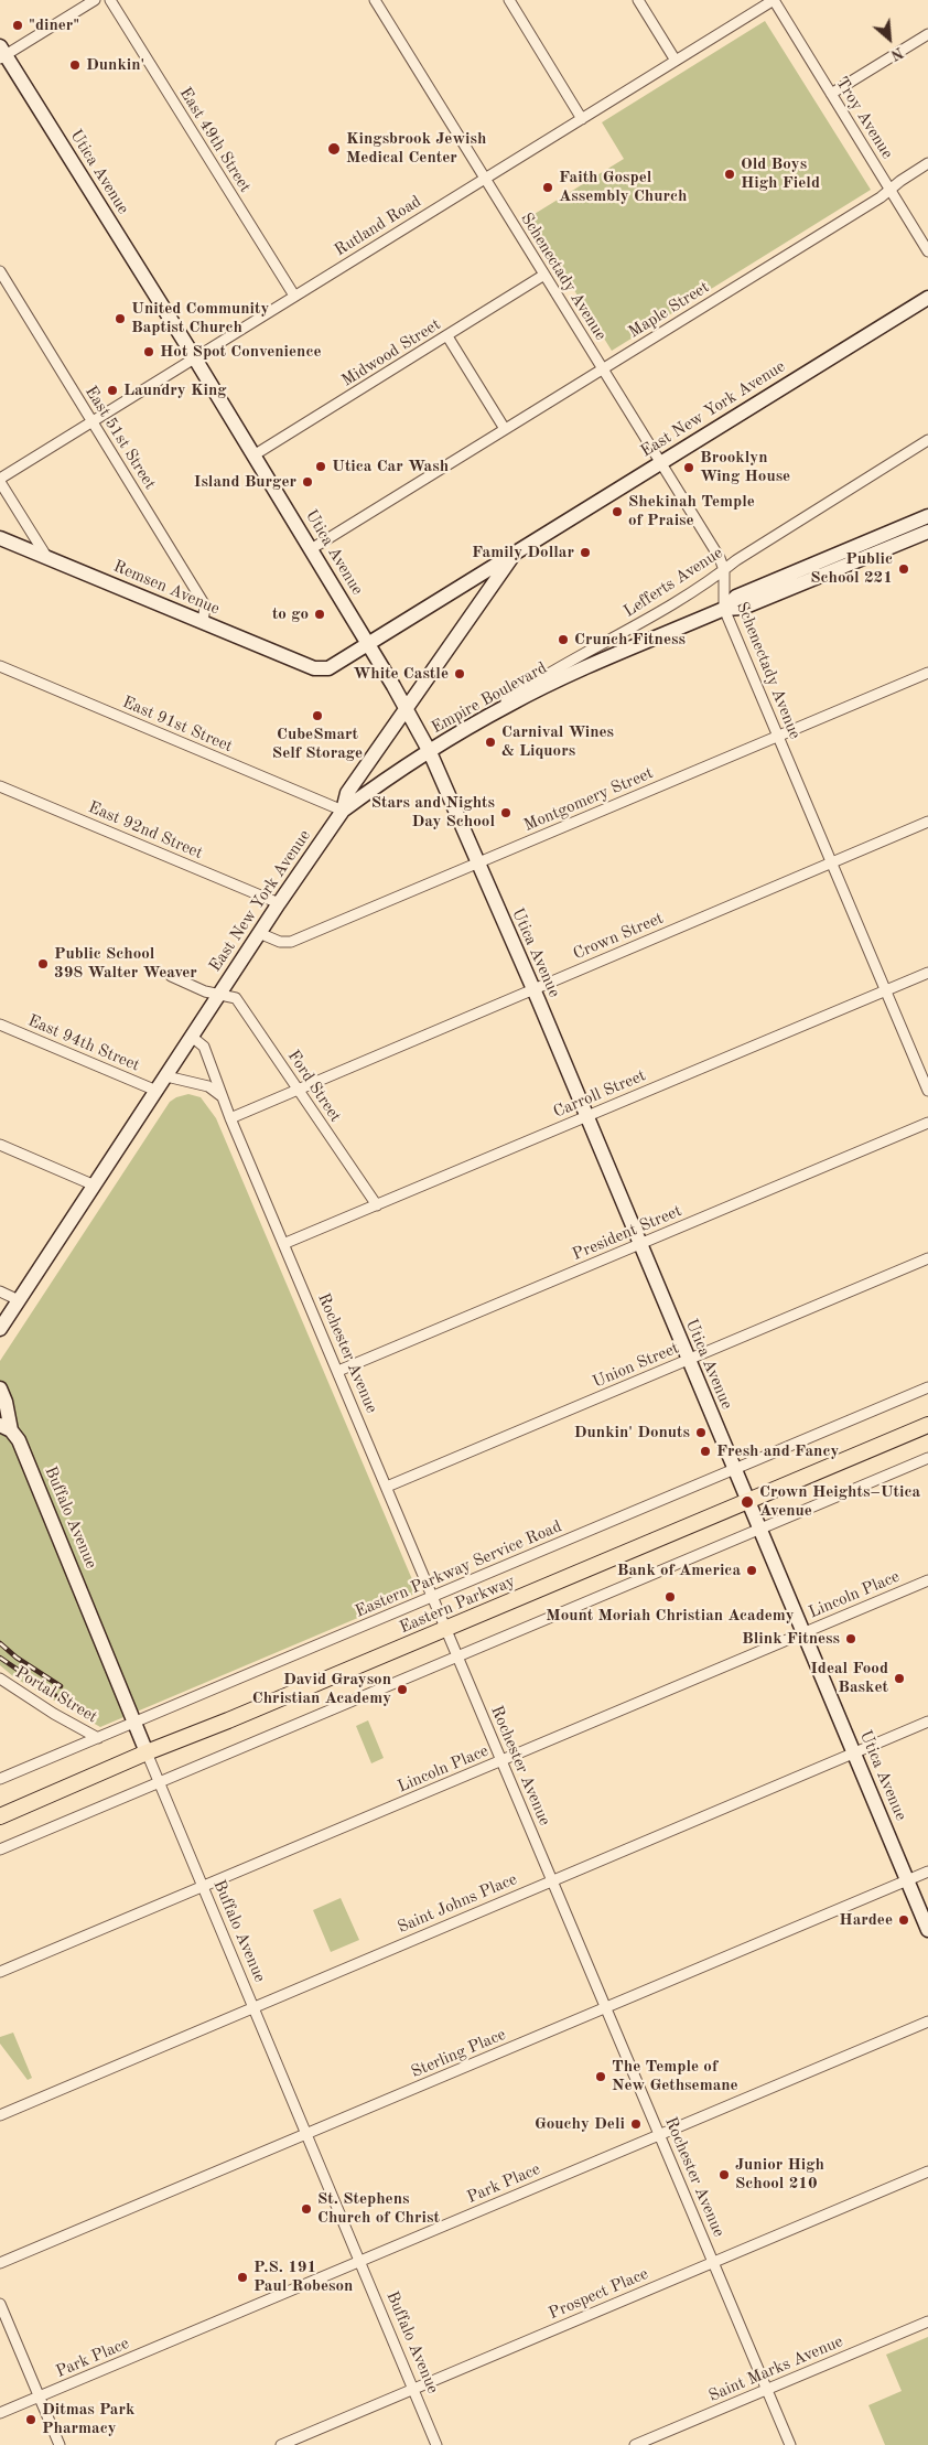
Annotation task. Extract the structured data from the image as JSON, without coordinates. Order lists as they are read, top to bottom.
{
  "streets": {
    "main road": [
      "Utica Avenue",
      "East New York Avenue",
      "Remsen Avenue",
      "Empire Boulevard",
      "Buffalo Avenue",
      "Eastern Parkway"
    ],
    "street": [
      "Troy Avenue",
      "East 49th Street",
      "Rutland Road",
      "Schenectady Avenue",
      "Maple Street",
      "Midwood Street",
      "East 51st Street",
      "Lefferts Avenue",
      "East 91st Street",
      "Montgomery Street",
      "East 92nd Street",
      "Crown Street",
      "East 94th Street",
      "Ford Street",
      "Carroll Street",
      "President Street",
      "Rochester Avenue",
      "Union Street",
      "Eastern Parkway Service Road",
      "Lincoln Place",
      "Portal Street",
      "Saint Johns Place",
      "Sterling Place",
      "Park Place",
      "Prospect Place",
      "Saint Marks Avenue"
    ]
  },
  "crossings": [
    ["Troy Avenue", "Rutland Road"],
    ["Troy Avenue", "Maple Street"],
    ["East 49th Street", "Rutland Road"],
    ["Utica Avenue", "Rutland Road"],
    ["Utica Avenue", "Maple Street"],
    ["Utica Avenue", "Midwood Street"],
    ["Utica Avenue", "East New York Avenue"],
    ["Utica Avenue", "Empire Boulevard"],
    ["Utica Avenue", "Montgomery Street"],
    ["Utica Avenue", "Crown Street"],
    ["Utica Avenue", "Carroll Street"],
    ["Utica Avenue", "President Street"],
    ["Utica Avenue", "Union Street"],
    ["Utica Avenue", "Eastern Parkway Service Road"],
    ["Utica Avenue", "Lincoln Place"],
    ["Utica Avenue", "Eastern Parkway"],
    ["Utica Avenue", "Saint Johns Place"],
    ["Utica Avenue", "Sterling Place"],
    ["Rutland Road", "Schenectady Avenue"],
    ["Rutland Road", "East 51st Street"],
    ["Schenectady Avenue", "Maple Street"],
    ["Schenectady Avenue", "Midwood Street"],
    ["Schenectady Avenue", "East New York Avenue"],
    ["Schenectady Avenue", "Lefferts Avenue"],
    ["Schenectady Avenue", "Empire Boulevard"],
    ["Schenectady Avenue", "Montgomery Street"],
    ["Schenectady Avenue", "Crown Street"],
    ["Schenectady Avenue", "Carroll Street"],
    ["East New York Avenue", "Remsen Avenue"],
    ["East New York Avenue", "Empire Boulevard"],
    ["East New York Avenue", "East 91st Street"],
    ["East New York Avenue", "Montgomery Street"],
    ["East New York Avenue", "East 92nd Street"],
    ["East New York Avenue", "East 94th Street"],
    ["East New York Avenue", "Ford Street"],
    ["East New York Avenue", "Rochester Avenue"],
    ["East 51st Street", "Remsen Avenue"],
    ["Lefferts Avenue", "Empire Boulevard"],
    ["Empire Boulevard", "East 91st Street"],
    ["Crown Street", "Ford Street"],
    ["Crown Street", "Rochester Avenue"],
    ["Ford Street", "Carroll Street"],
    ["Carroll Street", "Rochester Avenue"],
    ["President Street", "Rochester Avenue"],
    ["Rochester Avenue", "Union Street"],
    ["Rochester Avenue", "Eastern Parkway Service Road"],
    ["Rochester Avenue", "Lincoln Place"],
    ["Rochester Avenue", "Eastern Parkway"],
    ["Rochester Avenue", "Saint Johns Place"],
    ["Rochester Avenue", "Sterling Place"],
    ["Rochester Avenue", "Park Place"],
    ["Rochester Avenue", "Prospect Place"],
    ["Rochester Avenue", "Saint Marks Avenue"],
    ["Buffalo Avenue", "Eastern Parkway Service Road"],
    ["Buffalo Avenue", "Lincoln Place"],
    ["Buffalo Avenue", "Eastern Parkway"],
    ["Buffalo Avenue", "Saint Johns Place"],
    ["Buffalo Avenue", "Sterling Place"],
    ["Buffalo Avenue", "Park Place"],
    ["Buffalo Avenue", "Prospect Place"],
    ["Eastern Parkway Service Road", "Portal Street"]
  ],
  "places": [
    "\"diner\"",
    "Dunkin'",
    "Kingsbrook Jewish Medical Center",
    "Old Boys High Field",
    "Faith Gospel Assembly Church",
    "United Community Baptist Church",
    "Hot Spot Convenience",
    "Laundry King",
    "Utica Car Wash",
    "Brooklyn Wing House",
    "Island Burger",
    "Shekinah Temple of Praise",
    "Family Dollar",
    "Public School 221",
    "to go",
    "Crunch Fitness",
    "White Castle",
    "CubeSmart Self Storage",
    "Carnival Wines & Liquors",
    "Stars and Nights Day School",
    "Public School 398 Walter Weaver",
    "Dunkin' Donuts",
    "Fresh and Fancy",
    "Crown Heights–Utica Avenue",
    "Bank of America",
    "Mount Moriah Christian Academy",
    "Blink Fitness",
    "Ideal Food Basket",
    "David Grayson Christian Academy",
    "Hardee",
    "The Temple of New Gethsemane",
    "Gouchy Deli",
    "Junior High School 210",
    "St. Stephens Church of Christ",
    "P.S. 191 Paul Robeson",
    "Ditmas Park Pharmacy"
  ],
  "north": "bottom right"
}
